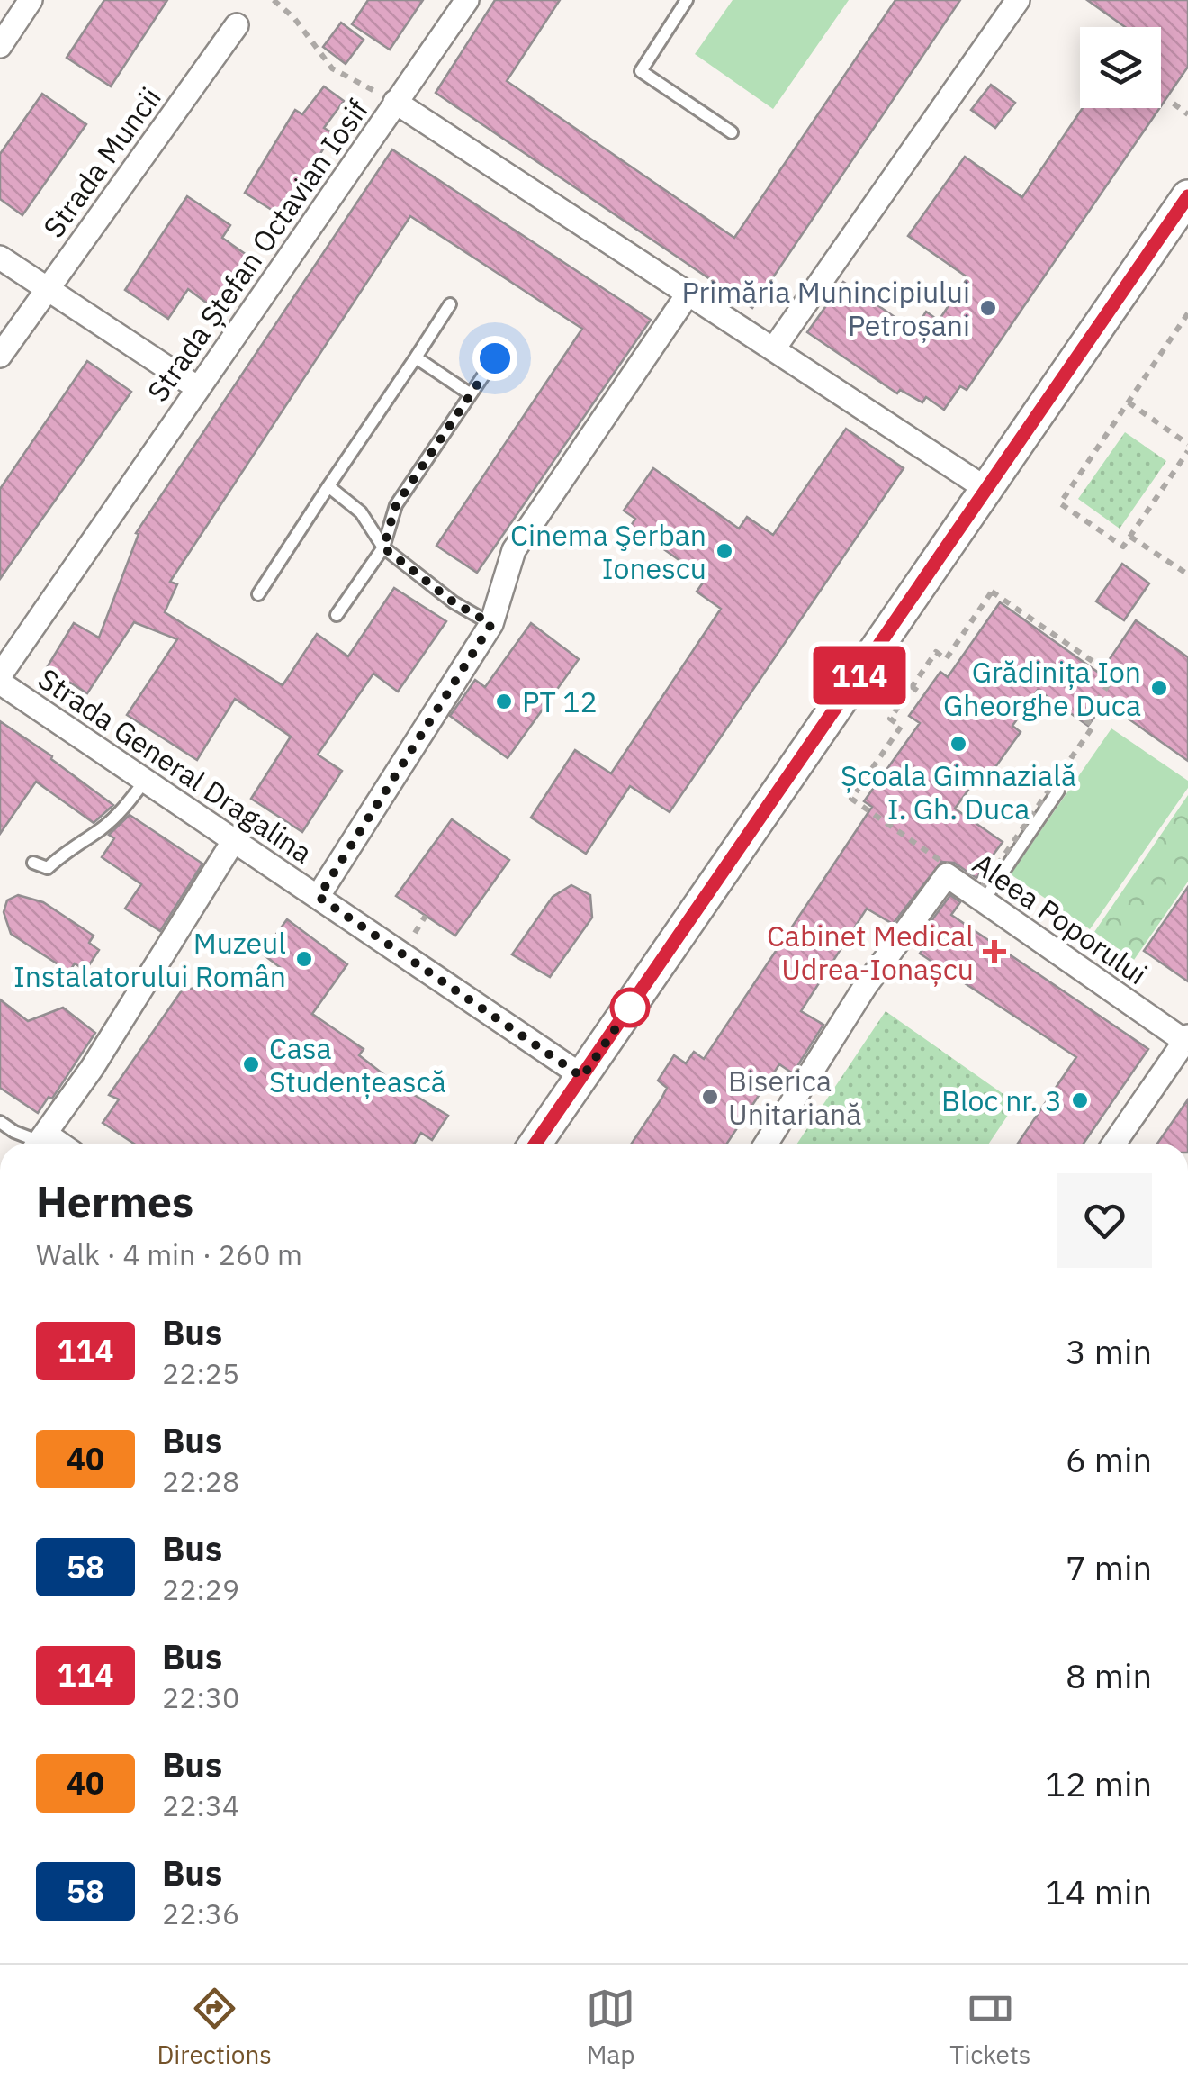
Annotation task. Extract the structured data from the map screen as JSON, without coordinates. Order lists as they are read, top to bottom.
{
  "streets": {
    "street": [
      "Strada Muncii",
      "Strada Ștefan Octavian Iosif",
      "Strada General Dragalina",
      "Aleea Poporului"
    ]
  },
  "crossings": [
    ["Strada Ștefan Octavian Iosif", "Strada General Dragalina"]
  ],
  "places": {
    "other": [
      "Primăria Munincipiului Petroșani",
      "Cinema Şerban Ionescu",
      "Grădinița Ion Gheorghe Duca",
      "PT 12",
      "Școala Gimnazială I. Gh. Duca",
      "Muzeul Instalatorului Român",
      "Casa Studențească",
      "Biserica Unitariană",
      "Bloc nr. 3"
    ],
    "health": ["Cabinet Medical Udrea-Ionașcu"]
  },
  "lines": ["bus line 114"],
  "page": {
    "on_map": "114",
    "heading": ["Hermes", "Walk · 4 min · 260 m"],
    "list": [
      {
        "mark": "114",
        "name": "Bus",
        "note": "22:25",
        "value": "3 min"
      },
      {
        "mark": "40",
        "name": "Bus",
        "note": "22:28",
        "value": "6 min"
      },
      {
        "mark": "58",
        "name": "Bus",
        "note": "22:29",
        "value": "7 min"
      },
      {
        "mark": "114",
        "name": "Bus",
        "note": "22:30",
        "value": "8 min"
      },
      {
        "mark": "40",
        "name": "Bus",
        "note": "22:34",
        "value": "12 min"
      },
      {
        "mark": "58",
        "name": "Bus",
        "note": "22:36",
        "value": "14 min"
      }
    ],
    "tabs": ["Directions", "Map", "Tickets"]
  }
}
